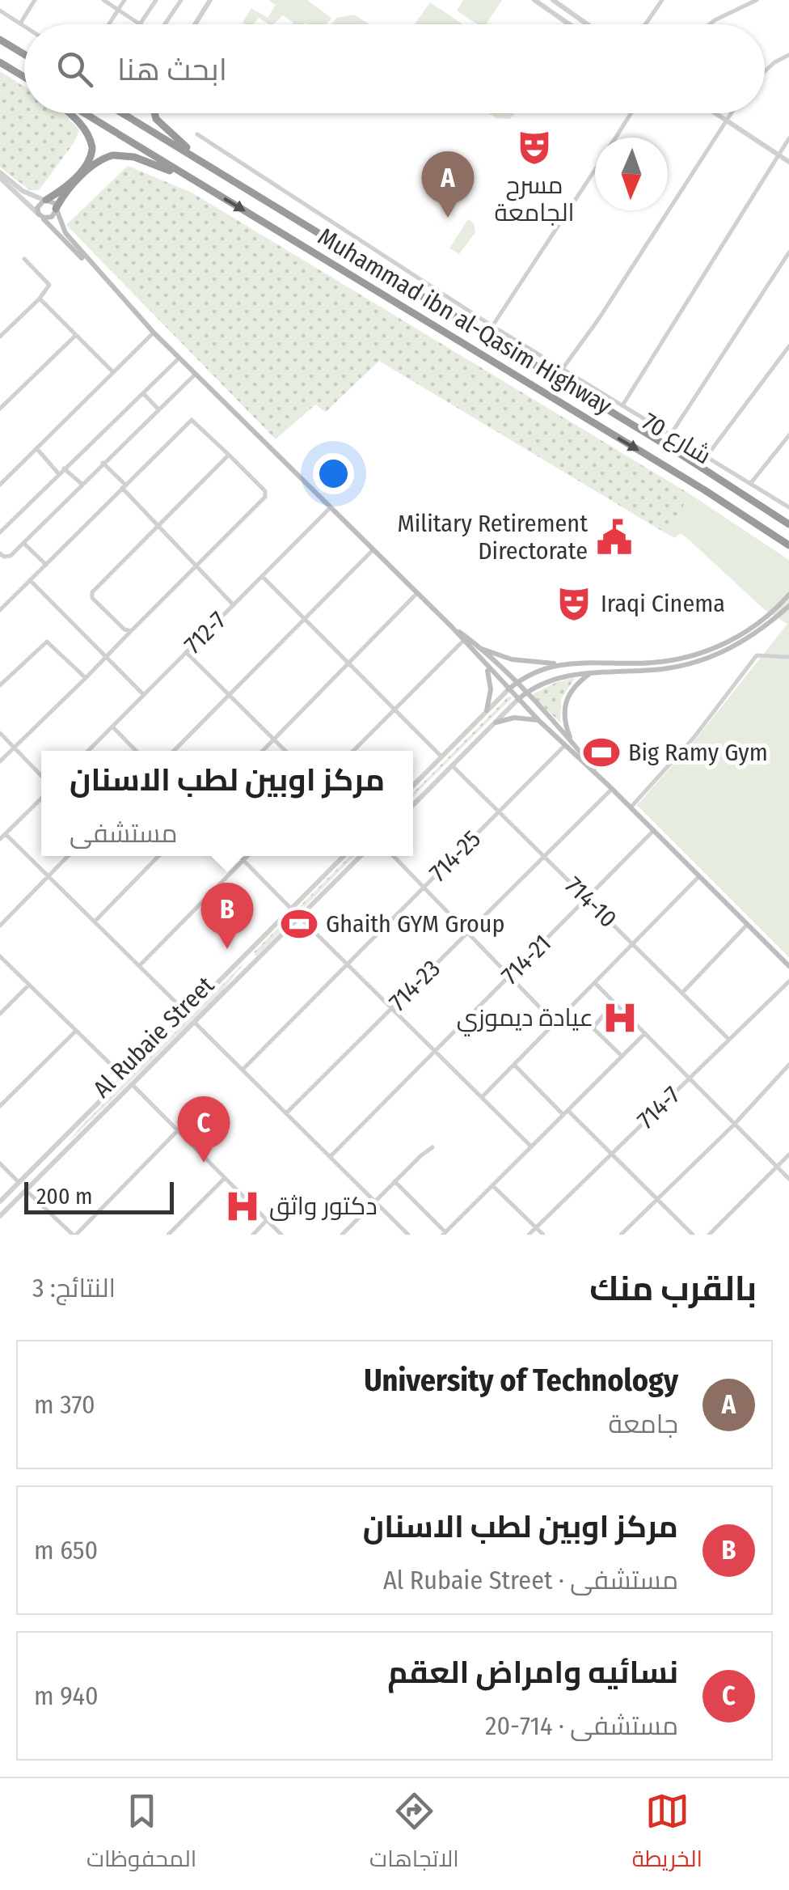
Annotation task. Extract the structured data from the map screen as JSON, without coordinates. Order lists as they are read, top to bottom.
{
  "streets": {
    "highway": ["Muhammad ibn al-Qasim Highway"],
    "street": [
      "شارع 70",
      "712-7",
      "714-25",
      "714-10",
      "714-21",
      "714-23",
      "Al Rubaie Street",
      "714-7"
    ]
  },
  "crossings": [
    ["714-25", "714-10"],
    ["714-10", "714-21"],
    ["714-10", "714-23"],
    ["714-10", "714-7"]
  ],
  "places": {
    "theatre": ["مسرح الجامعة", "Iraqi Cinema"],
    "public building": ["Military Retirement Directorate"],
    "sports": ["Big Ramy Gym", "Ghaith GYM Group"],
    "hospital": ["عيادة ديموزي", "دكتور واثق"]
  },
  "scale_bar": "200 m",
  "north": "bottom",
  "page": {
    "search": "ابحث هنا",
    "pins": ["A", "B", "C"],
    "popup": ["مركز اوبين لطب الاسنان", "مستشفى"],
    "scale": "200 m",
    "heading": ["بالقرب منك", "النتائج: 3"],
    "list": [
      {
        "mark": "A",
        "name": "University of Technology",
        "note": "جامعة",
        "value": "370 m"
      },
      {
        "mark": "B",
        "name": "مركز اوبين لطب الاسنان",
        "note": "مستشفى · Al Rubaie Street",
        "value": "650 m"
      },
      {
        "mark": "C",
        "name": "نسائيه وامراض العقم",
        "note": "مستشفى · 714-20",
        "value": "940 m"
      }
    ],
    "nav": ["الخريطة", "الاتجاهات", "المحفوظات"]
  }
}
